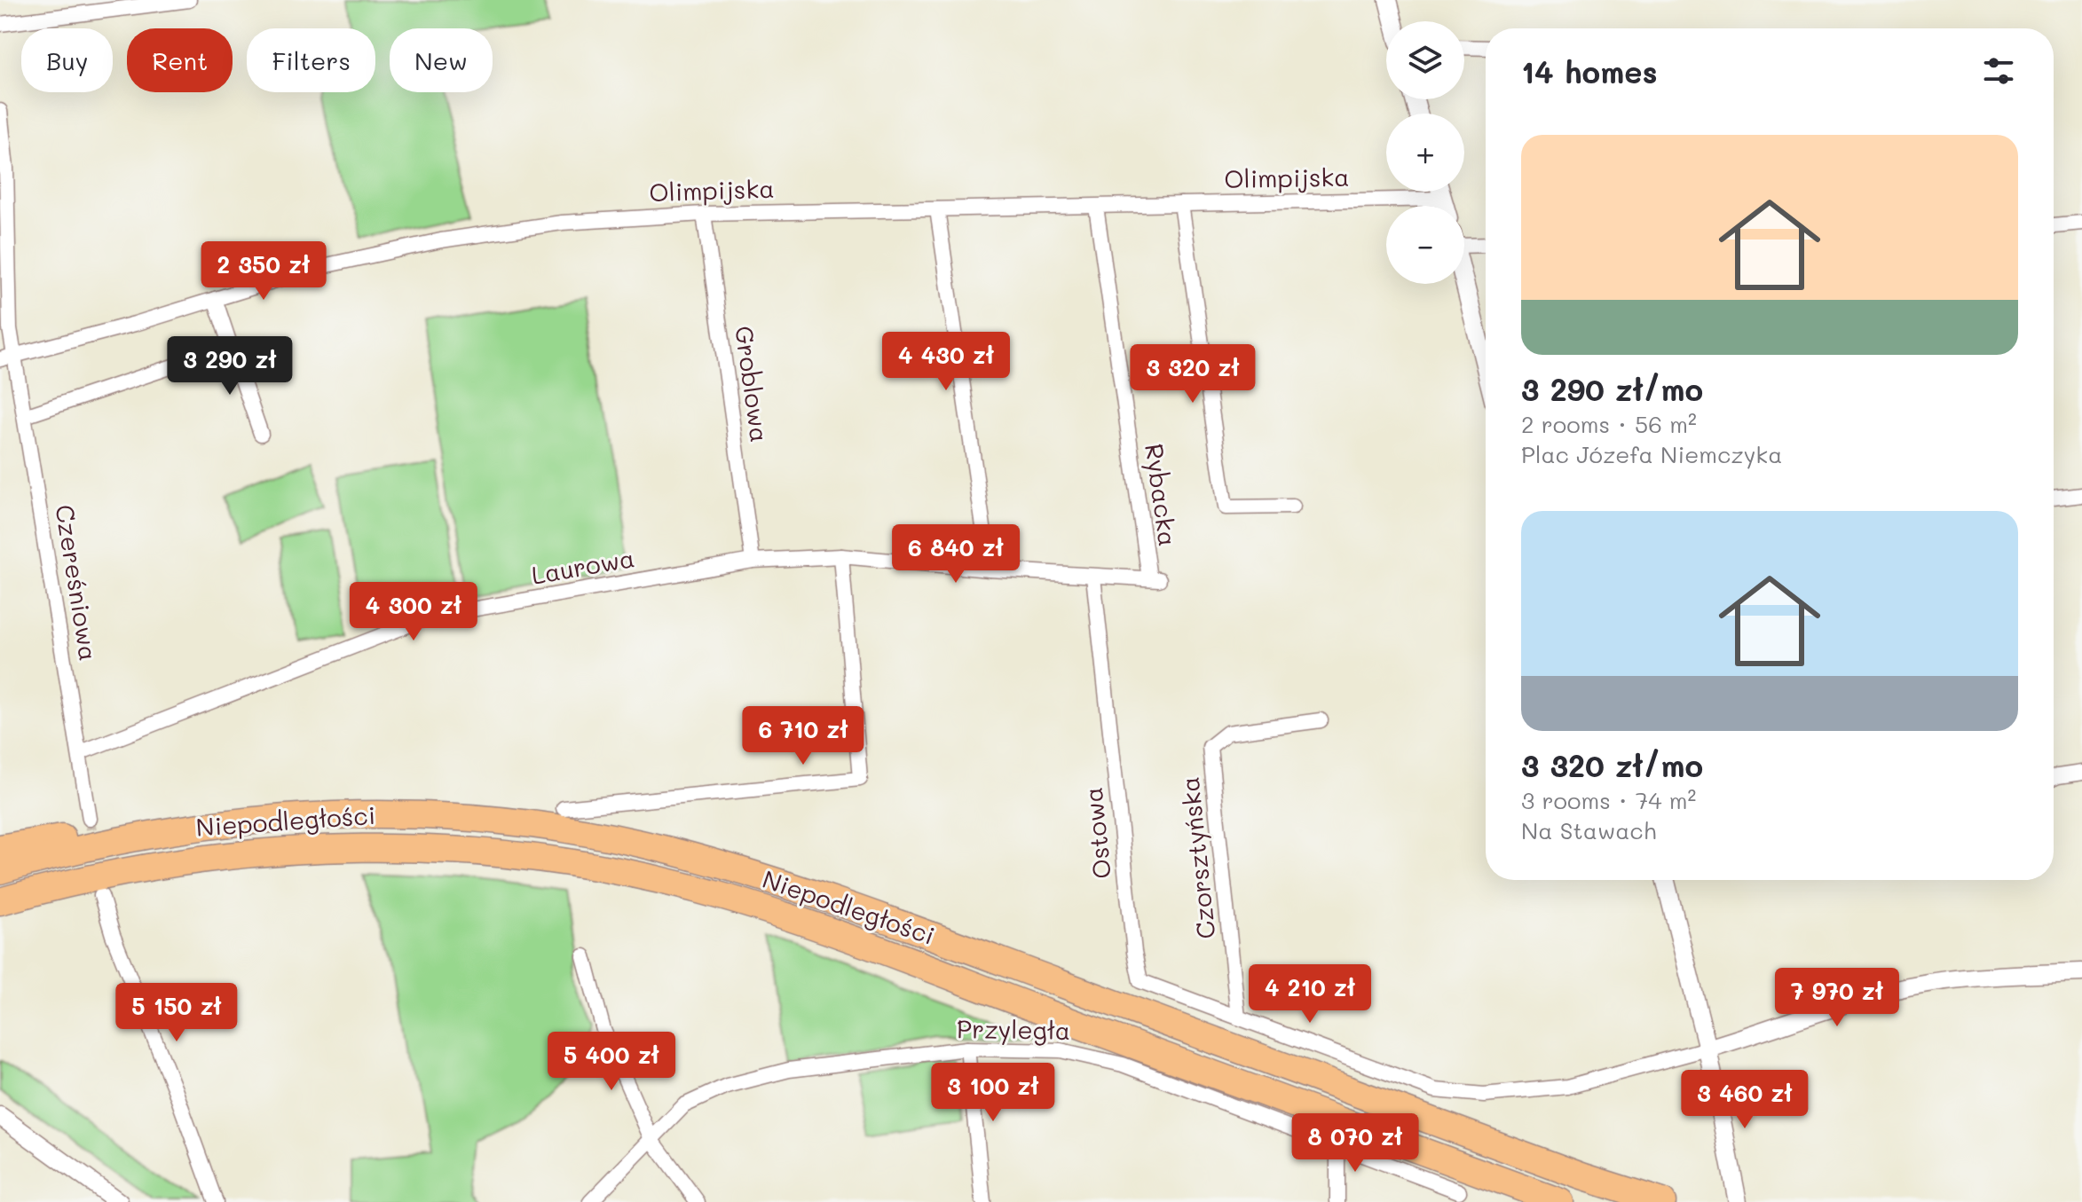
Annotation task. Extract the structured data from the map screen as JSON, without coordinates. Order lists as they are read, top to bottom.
{
  "streets": {
    "highway": ["Niepodległości"],
    "street": [
      "Olimpijska",
      "Groblowa",
      "Rybacka",
      "Laurowa",
      "Czereśniowa",
      "Ostowa",
      "Czorsztyńska",
      "Przyległa"
    ]
  },
  "crossings": [
    ["Olimpijska", "Groblowa"],
    ["Olimpijska", "Rybacka"],
    ["Olimpijska", "Czereśniowa"],
    ["Groblowa", "Laurowa"],
    ["Rybacka", "Laurowa"],
    ["Laurowa", "Czereśniowa"],
    ["Laurowa", "Ostowa"],
    ["Ostowa", "Czorsztyńska"]
  ],
  "page": {
    "map_buttons": ["+", "−"],
    "chip": [
      "Buy",
      "Rent",
      "Filters",
      "New"
    ],
    "heading": "14 homes",
    "list": [
      {
        "name": "3 290 zł/mo",
        "note": "2 rooms · 56 m² · Plac Józefa Niemczyka"
      },
      {
        "name": "3 320 zł/mo",
        "note": "3 rooms · 74 m² · Na Stawach"
      }
    ],
    "price": [
      "2 350 zł",
      "4 430 zł",
      "3 290 zł",
      "3 320 zł",
      "6 840 zł",
      "4 300 zł",
      "6 710 zł",
      "4 210 zł",
      "7 970 zł",
      "5 150 zł",
      "5 400 zł",
      "3 100 zł",
      "3 460 zł",
      "8 070 zł"
    ]
  }
}
